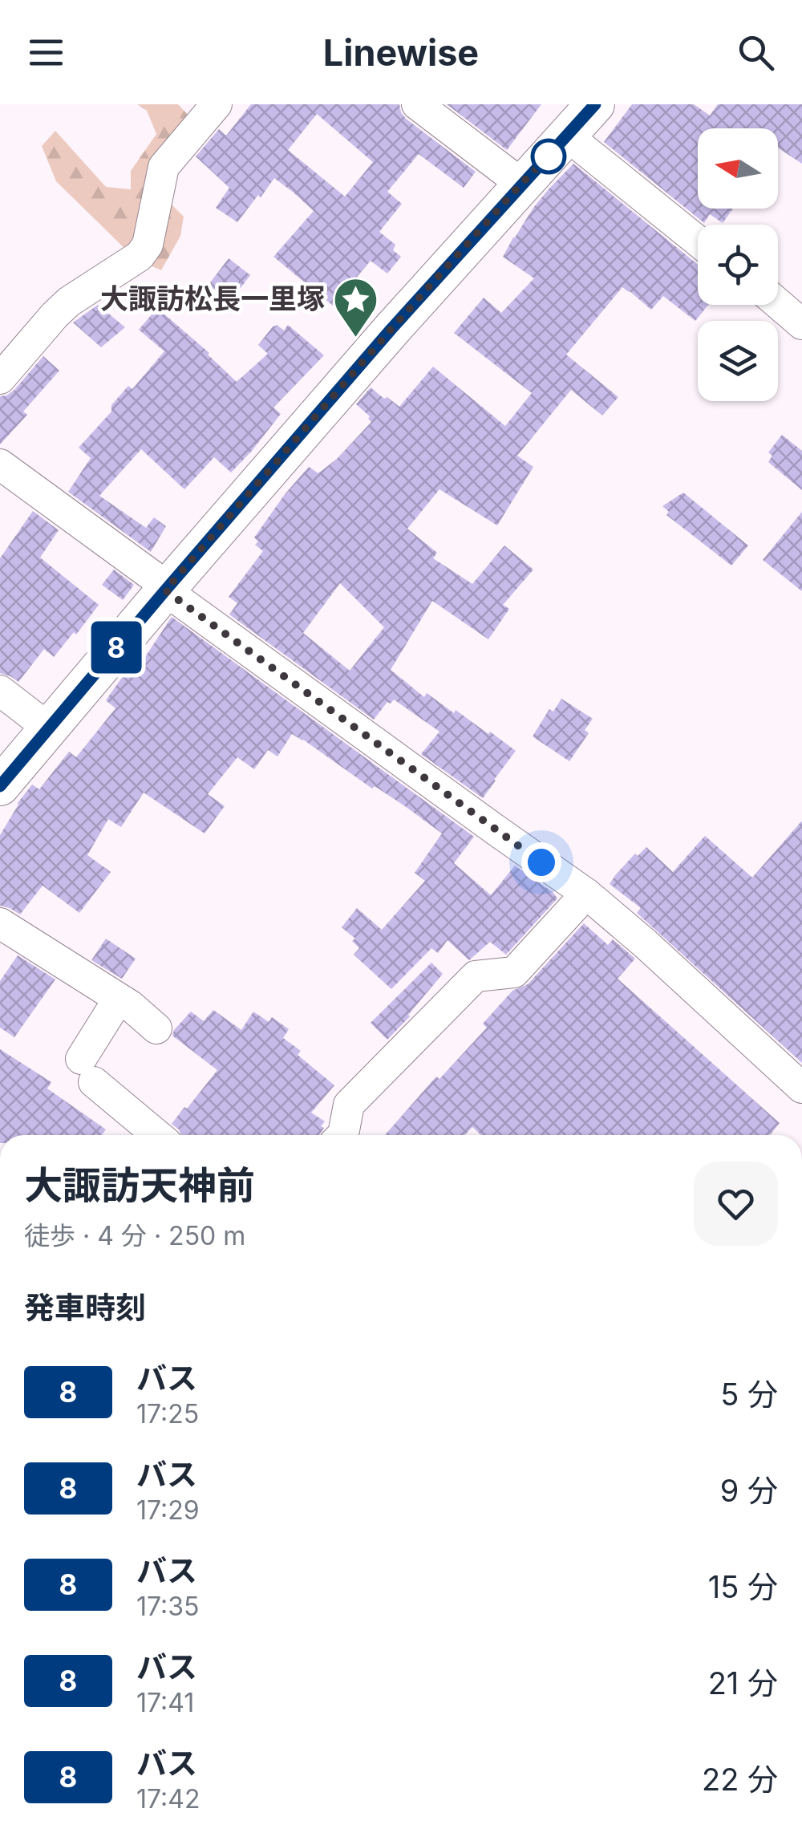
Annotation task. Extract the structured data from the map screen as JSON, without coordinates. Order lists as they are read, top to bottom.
{
  "places": {
    "place": ["大諏訪松長一里塚"]
  },
  "lines": ["bus line 8"],
  "north": "left",
  "page": {
    "header": "Linewise",
    "on_map": "8",
    "heading": [
      ["大諏訪天神前", "徒歩 · 4 分 · 250 m"],
      "発車時刻"
    ],
    "list": [
      {
        "mark": "8",
        "name": "バス",
        "note": "17:25",
        "value": "5 分"
      },
      {
        "mark": "8",
        "name": "バス",
        "note": "17:29",
        "value": "9 分"
      },
      {
        "mark": "8",
        "name": "バス",
        "note": "17:35",
        "value": "15 分"
      },
      {
        "mark": "8",
        "name": "バス",
        "note": "17:41",
        "value": "21 分"
      },
      {
        "mark": "8",
        "name": "バス",
        "note": "17:42",
        "value": "22 分"
      }
    ]
  }
}
